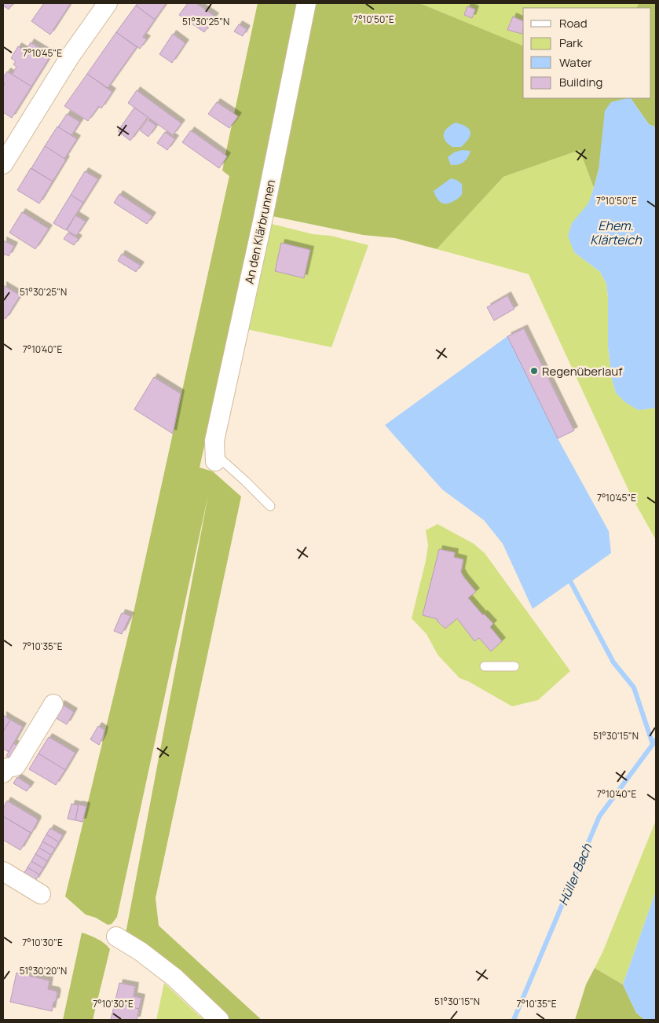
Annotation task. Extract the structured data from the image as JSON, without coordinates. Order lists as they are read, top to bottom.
{
  "streets": {
    "street": ["An den Klärbrunnen"]
  },
  "water": ["Ehem. Klärteich", "Hüller Bach"],
  "places": ["Regenüberlauf"],
  "legend": [
    "Road",
    "Park",
    "Water",
    "Building"
  ],
  "coordinates": [
    "7°10'50\"E",
    "51°30'25\"N",
    "7°10'45\"E",
    "7°10'40\"E",
    "7°10'35\"E",
    "51°30'15\"N",
    "7°10'30\"E",
    "51°30'20\"N"
  ]
}
